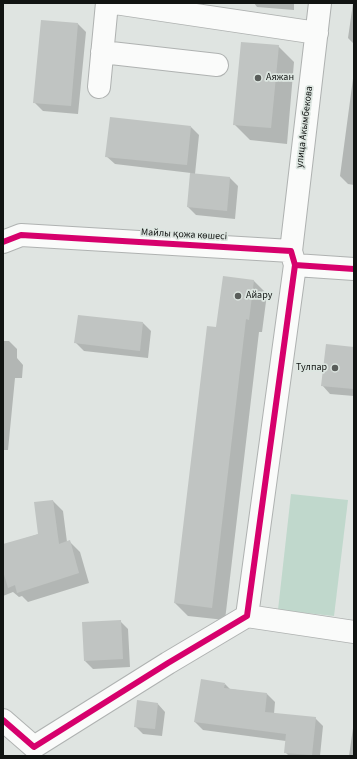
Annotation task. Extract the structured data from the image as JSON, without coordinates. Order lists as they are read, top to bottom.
{
  "streets": {
    "street": ["улица Акымбекова", "Майлы қожа көшесі"]
  },
  "crossings": [
    ["улица Акымбекова", "Майлы қожа көшесі"]
  ],
  "places": ["Аяжан", "Айару", "Тулпар"]
}
